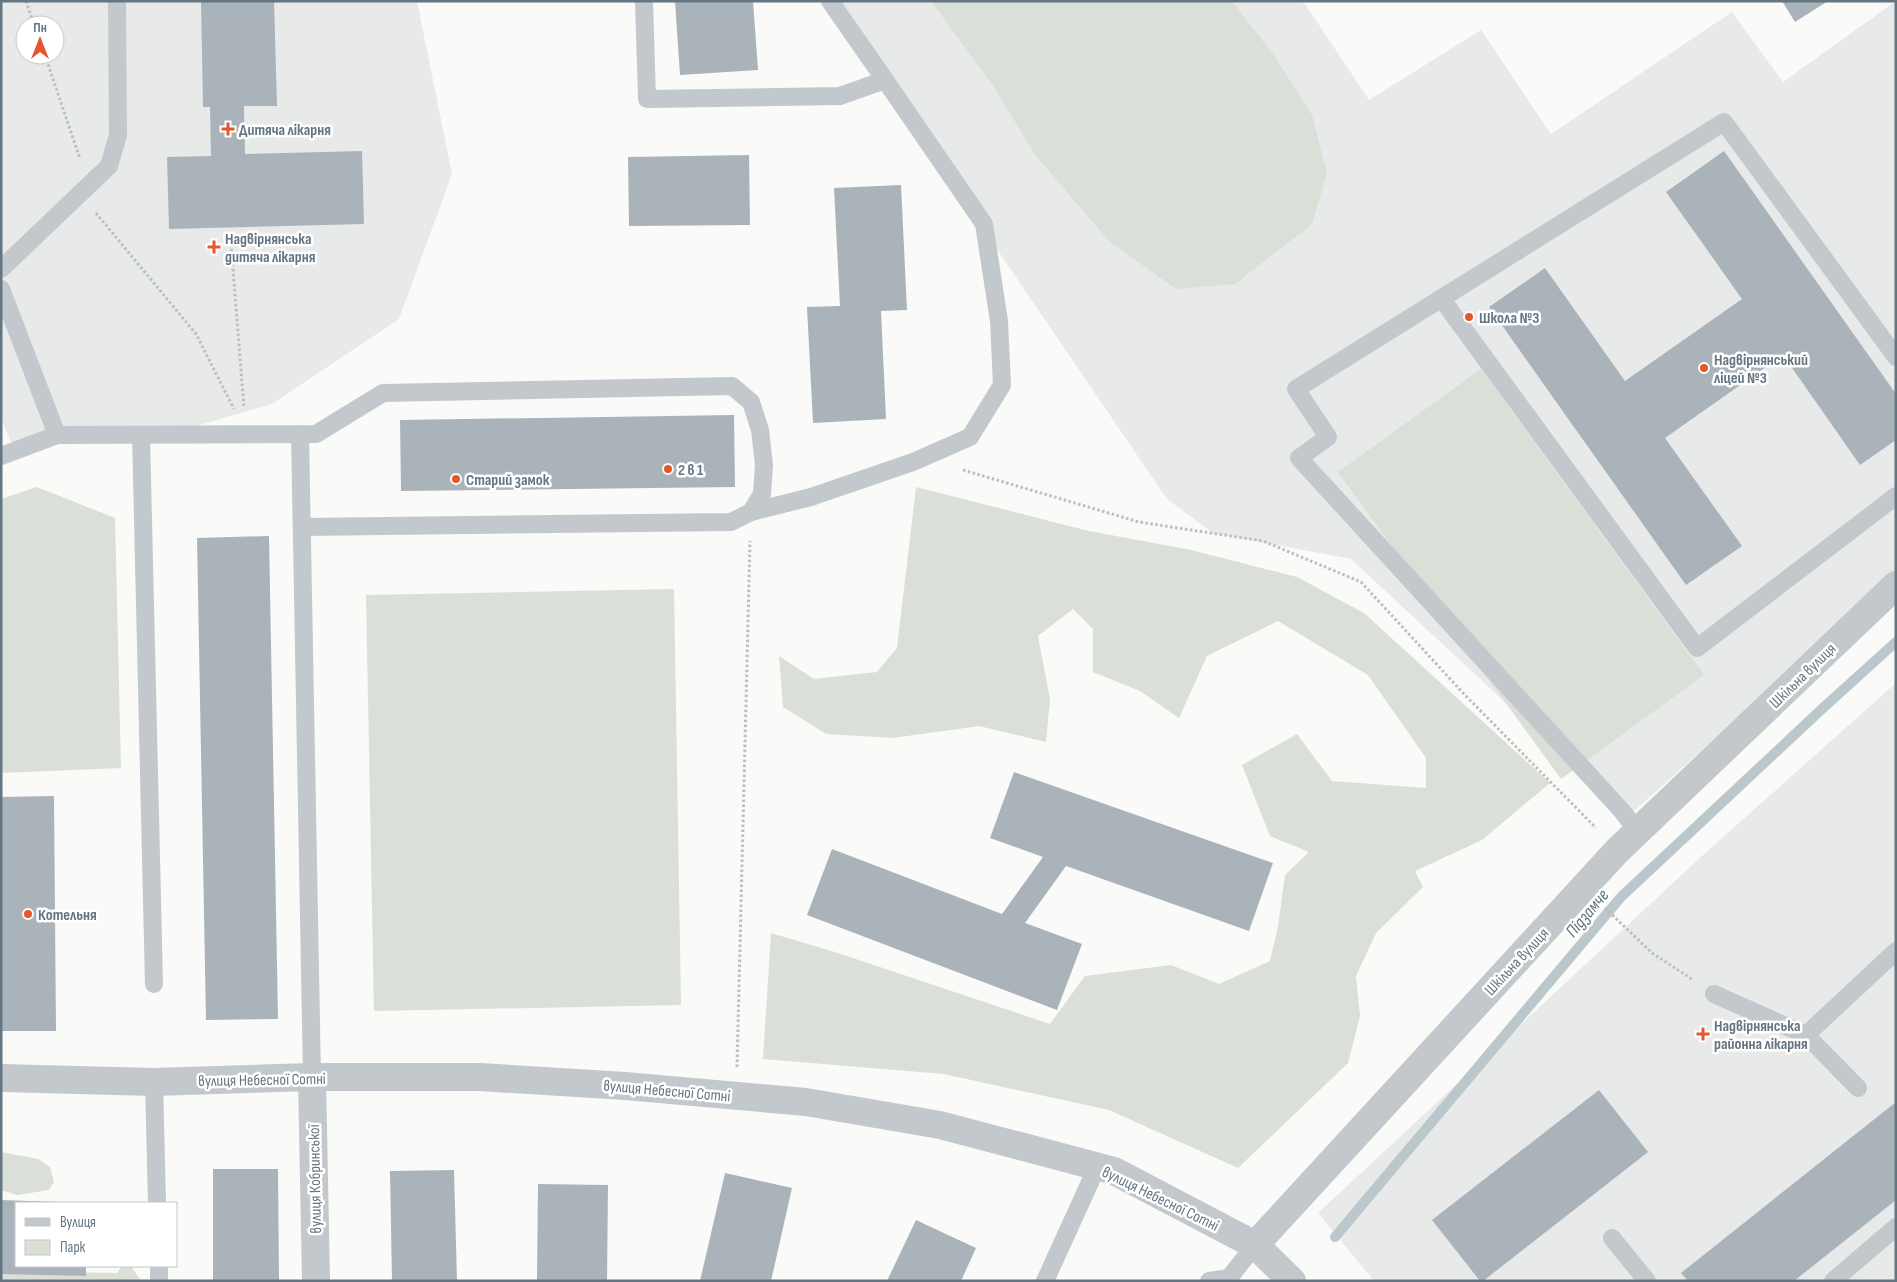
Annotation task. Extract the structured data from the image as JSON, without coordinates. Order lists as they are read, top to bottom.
{
  "streets": {
    "street": ["Шкільна вулиця", "вулиця Небесної Сотні", "вулиця Кобринської"]
  },
  "crossings": [
    ["Шкільна вулиця", "вулиця Небесної Сотні"],
    ["вулиця Небесної Сотні", "вулиця Кобринської"]
  ],
  "water": ["Підзамче"],
  "places": {
    "health": ["Дитяча лікарня", "Надвірнянська дитяча лікарня", "Надвірнянська районна лікарня"],
    "other": [
      "Школа №3",
      "Надвірнянський ліцей №3",
      "2 в 1",
      "Старий замок",
      "Котельня"
    ]
  },
  "legend": ["Вулиця", "Парк"],
  "north": "top"
}
